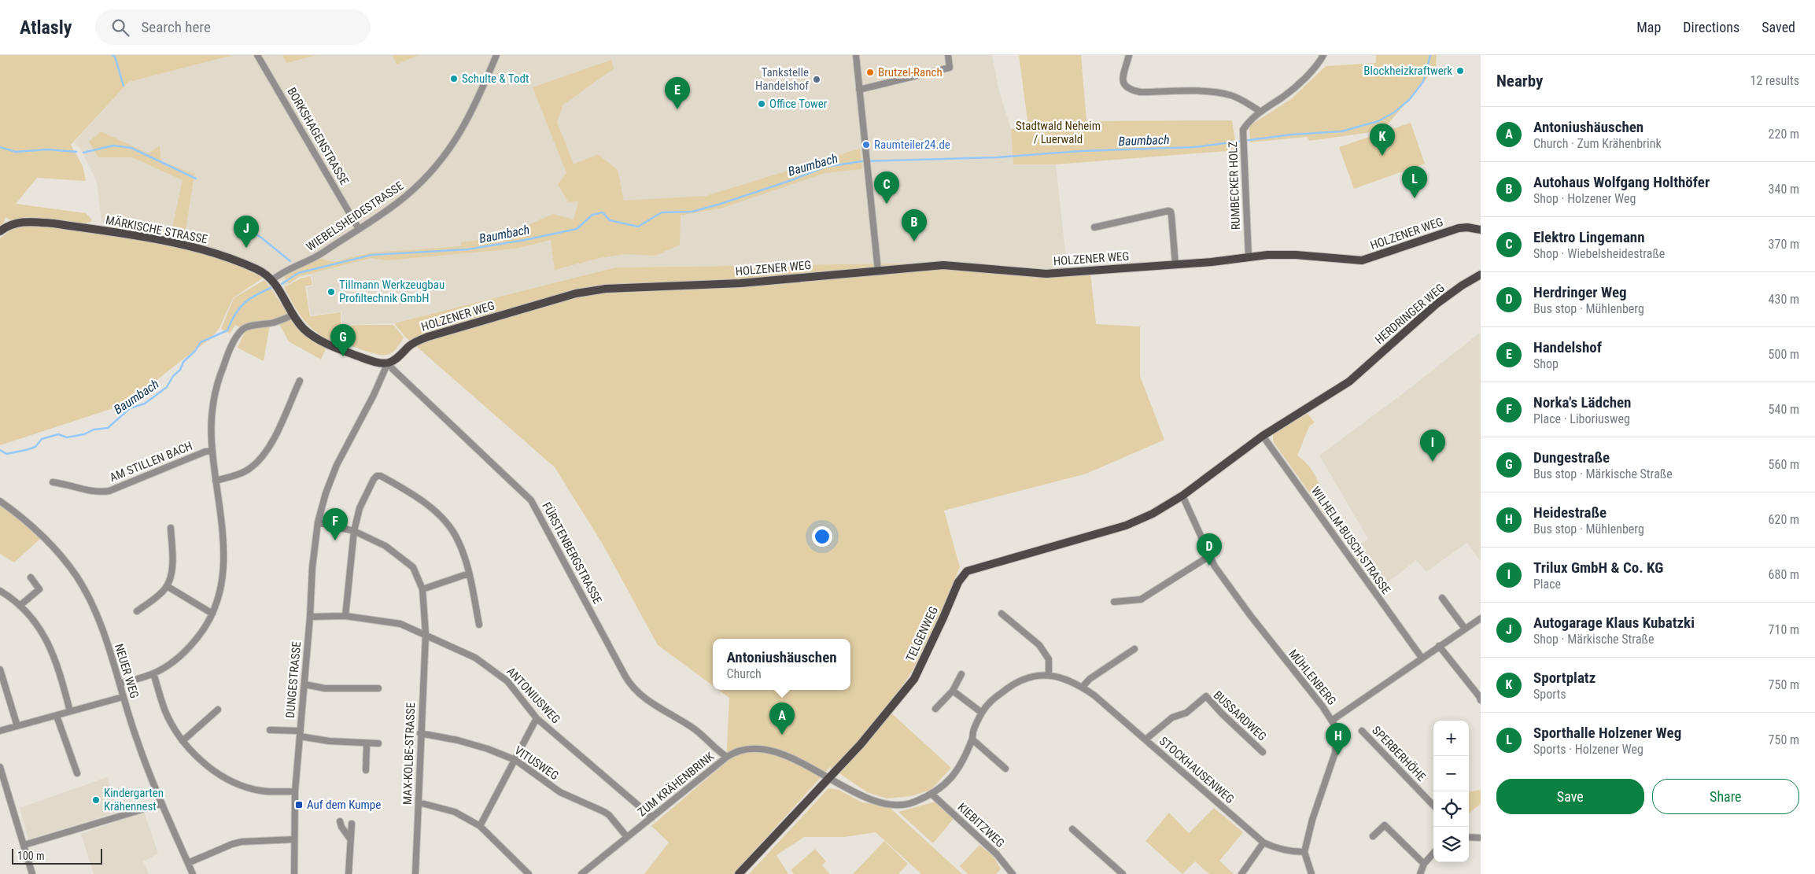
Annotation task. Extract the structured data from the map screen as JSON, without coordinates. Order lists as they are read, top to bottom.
{
  "streets": {
    "main road": [
      "MÄRKISCHE STRASSE",
      "HOLZENER WEG",
      "HERDRINGER WEG",
      "TELGENWEG"
    ],
    "street": [
      "BORKSHAGENSTRASSE",
      "RUMBECKER HOLZ",
      "WIEBELSHEIDESTRASSE",
      "AM STILLEN BACH",
      "WILHELM-BUSCH-STRASSE",
      "FÜRSTENBERGSTRASSE",
      "NEUER WEG",
      "MÜHLENBERG",
      "DUNGESTRASSE",
      "ANTONIUSWEG",
      "BUSSARDWEG",
      "MAX-KOLBE-STRASSE",
      "SPERBERHÖHE",
      "VITUSWEG",
      "STOCKHAUSENWEG",
      "ZUM KRÄHENBRINK",
      "KIEBITZWEG"
    ]
  },
  "crossings": [
    ["BORKSHAGENSTRASSE", "WIEBELSHEIDESTRASSE"],
    ["RUMBECKER HOLZ", "HOLZENER WEG"],
    ["WIEBELSHEIDESTRASSE", "MÄRKISCHE STRASSE"],
    ["MÄRKISCHE STRASSE", "HOLZENER WEG"],
    ["MÄRKISCHE STRASSE", "FÜRSTENBERGSTRASSE"],
    ["MÄRKISCHE STRASSE", "DUNGESTRASSE"],
    ["HOLZENER WEG", "FÜRSTENBERGSTRASSE"],
    ["HOLZENER WEG", "DUNGESTRASSE"],
    ["HERDRINGER WEG", "WILHELM-BUSCH-STRASSE"],
    ["HERDRINGER WEG", "TELGENWEG"],
    ["HERDRINGER WEG", "MÜHLENBERG"],
    ["FÜRSTENBERGSTRASSE", "DUNGESTRASSE"],
    ["FÜRSTENBERGSTRASSE", "ZUM KRÄHENBRINK"],
    ["TELGENWEG", "MÜHLENBERG"],
    ["TELGENWEG", "STOCKHAUSENWEG"],
    ["MÜHLENBERG", "STOCKHAUSENWEG"],
    ["DUNGESTRASSE", "ANTONIUSWEG"],
    ["DUNGESTRASSE", "MAX-KOLBE-STRASSE"],
    ["ANTONIUSWEG", "MAX-KOLBE-STRASSE"],
    ["ANTONIUSWEG", "ZUM KRÄHENBRINK"],
    ["BUSSARDWEG", "STOCKHAUSENWEG"],
    ["MAX-KOLBE-STRASSE", "VITUSWEG"],
    ["VITUSWEG", "ZUM KRÄHENBRINK"],
    ["STOCKHAUSENWEG", "ZUM KRÄHENBRINK"],
    ["STOCKHAUSENWEG", "KIEBITZWEG"]
  ],
  "water": ["Baumbach"],
  "parks": ["Stadtwald Neheim / Luerwald"],
  "places": {
    "other": [
      "Blockheizkraftwerk",
      "Brutzel-Ranch",
      "Schulte & Todt",
      "Tankstelle Handelshof",
      "Office Tower",
      "Raumteiler24.de",
      "Tillmann Werkzeugbau Profiltechnik GmbH",
      "Kindergarten Krähennest"
    ],
    "transit": ["Auf dem Kumpe"]
  },
  "scale_bar": "100 m",
  "page": {
    "header": "Atlasly",
    "search": "Search here",
    "nav": ["Map", "Directions", "Saved"],
    "heading": ["Nearby", "12 results"],
    "pins": [
      "E",
      "K",
      "L",
      "C",
      "B",
      "J",
      "G",
      "I",
      "F",
      "D",
      "A",
      "H"
    ],
    "list": [
      {
        "mark": "A",
        "name": "Antoniushäuschen",
        "note": "Church · Zum Krähenbrink",
        "value": "220 m"
      },
      {
        "mark": "B",
        "name": "Autohaus Wolfgang Holthöfer",
        "note": "Shop · Holzener Weg",
        "value": "340 m"
      },
      {
        "mark": "C",
        "name": "Elektro Lingemann",
        "note": "Shop · Wiebelsheidestraße",
        "value": "370 m"
      },
      {
        "mark": "D",
        "name": "Herdringer Weg",
        "note": "Bus stop · Mühlenberg",
        "value": "430 m"
      },
      {
        "mark": "E",
        "name": "Handelshof",
        "note": "Shop",
        "value": "500 m"
      },
      {
        "mark": "F",
        "name": "Norka's Lädchen",
        "note": "Place · Liboriusweg",
        "value": "540 m"
      },
      {
        "mark": "G",
        "name": "Dungestraße",
        "note": "Bus stop · Märkische Straße",
        "value": "560 m"
      },
      {
        "mark": "H",
        "name": "Heidestraße",
        "note": "Bus stop · Mühlenberg",
        "value": "620 m"
      },
      {
        "mark": "I",
        "name": "Trilux GmbH & Co. KG",
        "note": "Place",
        "value": "680 m"
      },
      {
        "mark": "J",
        "name": "Autogarage Klaus Kubatzki",
        "note": "Shop · Märkische Straße",
        "value": "710 m"
      },
      {
        "mark": "K",
        "name": "Sportplatz",
        "note": "Sports",
        "value": "750 m"
      },
      {
        "mark": "L",
        "name": "Sporthalle Holzener Weg",
        "note": "Sports · Holzener Weg",
        "value": "750 m"
      }
    ],
    "popup": ["Antoniushäuschen", "Church"],
    "map_buttons": ["+", "−"],
    "buttons": ["Save", "Share"],
    "scale": "100 m"
  }
}
